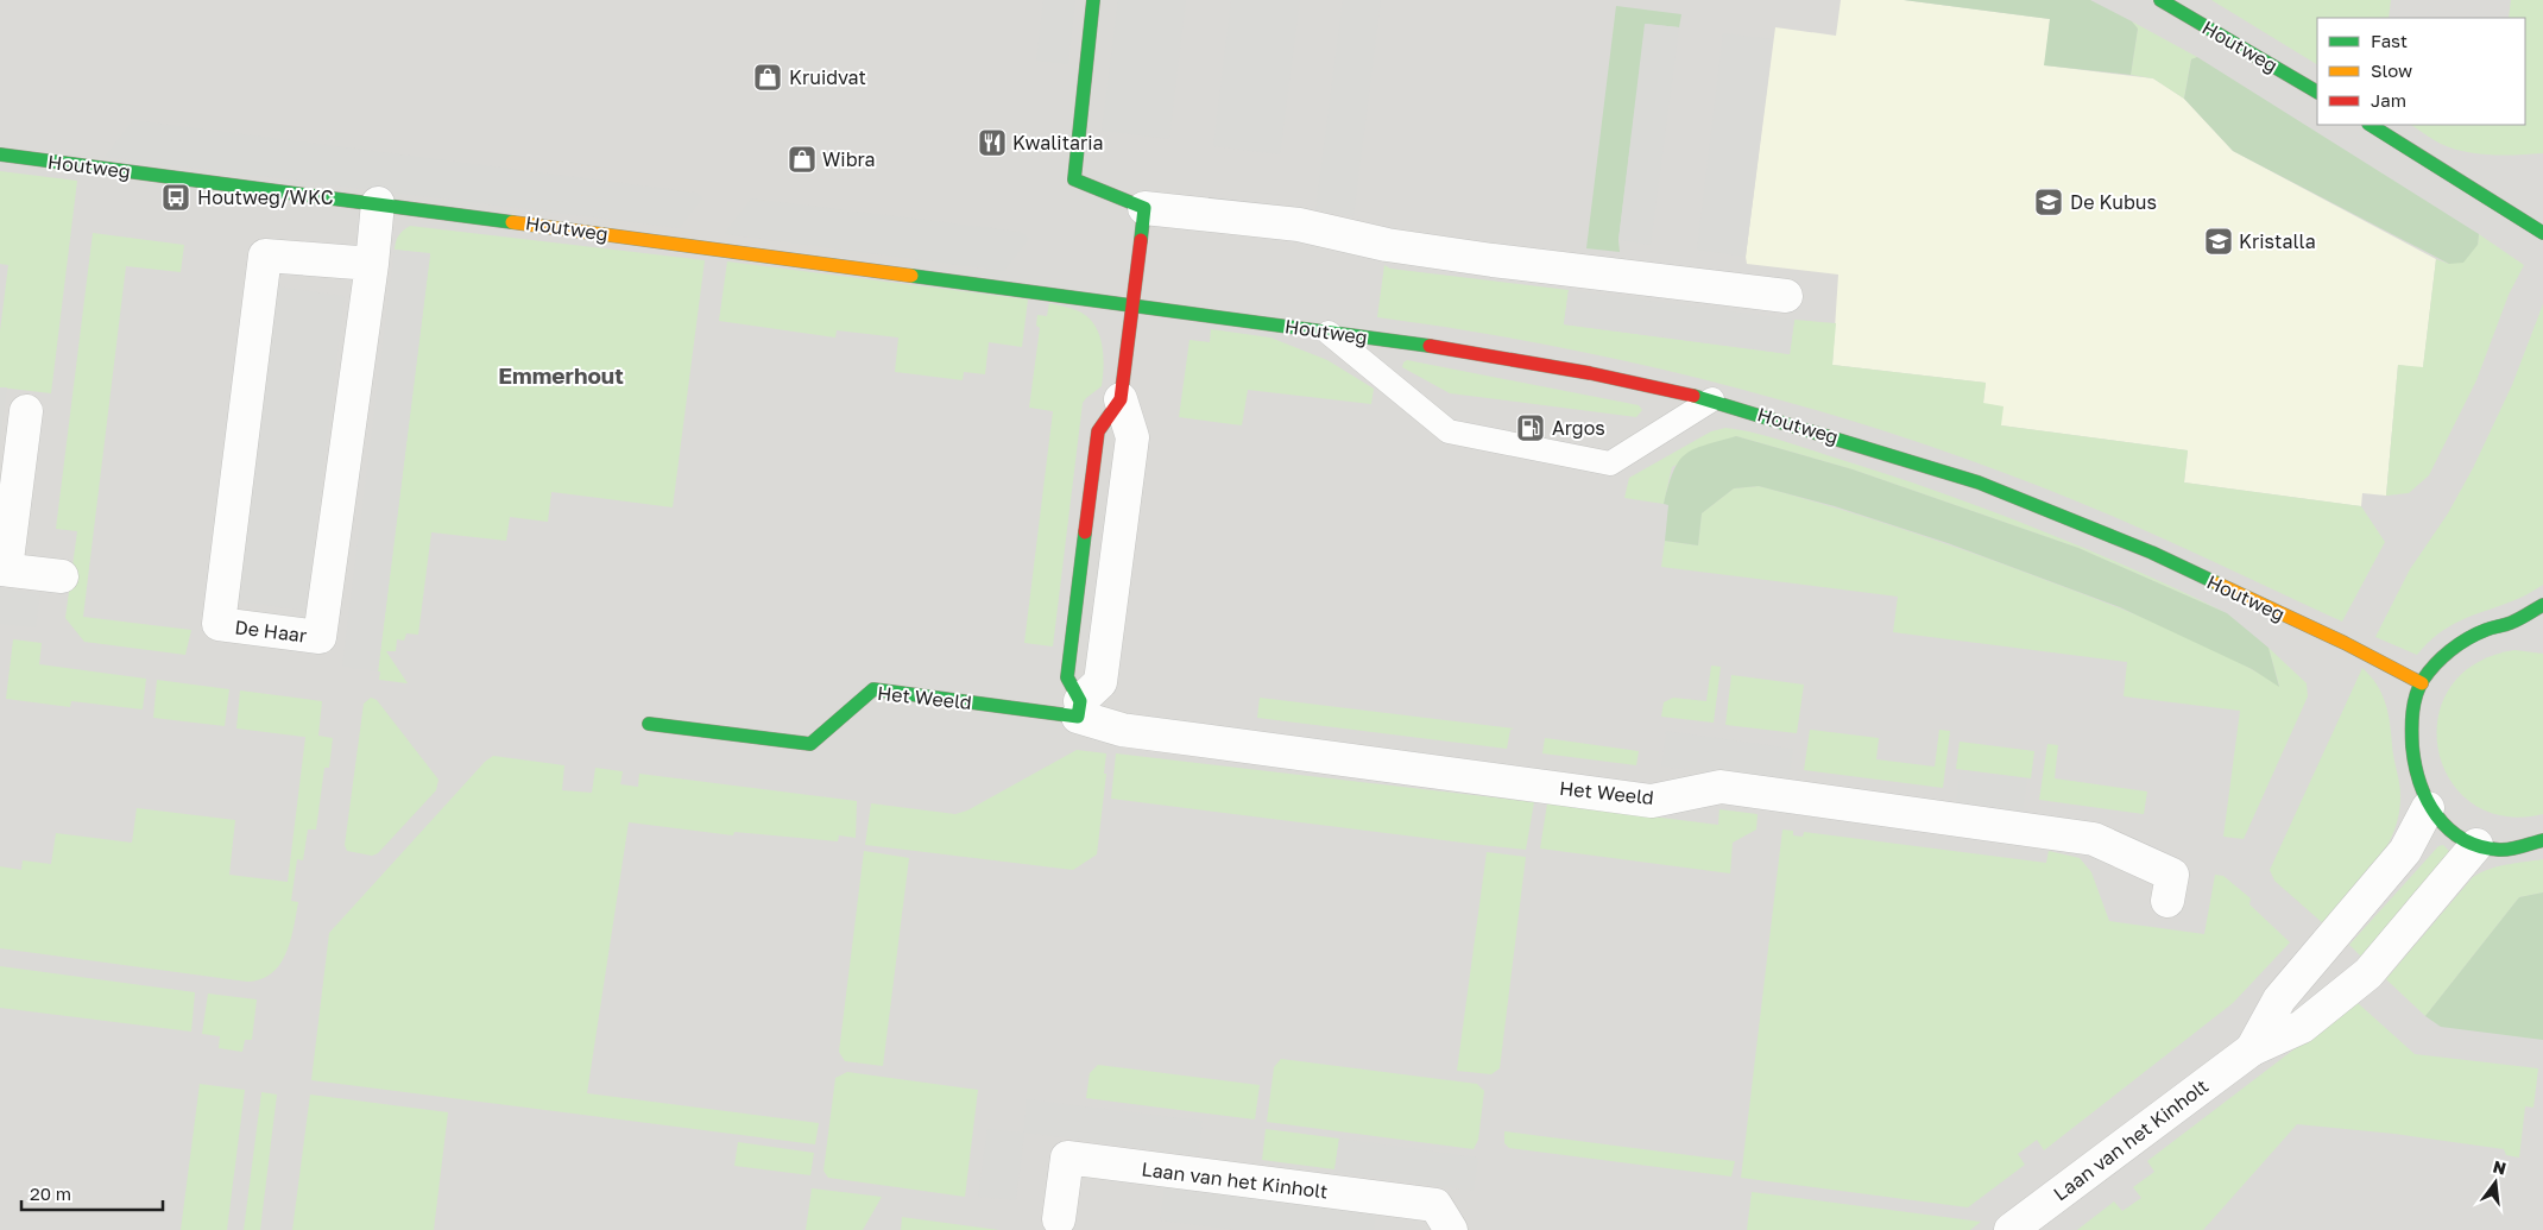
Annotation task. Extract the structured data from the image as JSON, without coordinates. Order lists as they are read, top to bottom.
{
  "streets": {
    "street": [
      "Houtweg",
      "De Haar",
      "Het Weeld",
      "Laan van het Kinholt"
    ]
  },
  "crossings": [
    ["Houtweg", "De Haar"]
  ],
  "districts": ["Emmerhout"],
  "places": {
    "shop": ["Kruidvat", "Wibra"],
    "restaurant": ["Kwalitaria"],
    "bus stop": ["Houtweg/WKC"],
    "school or university": ["De Kubus", "Kristalla"],
    "fuel station": ["Argos"]
  },
  "legend": ["Fast", "Slow", "Jam"],
  "scale_bar": "20 m",
  "north": "top"
}
